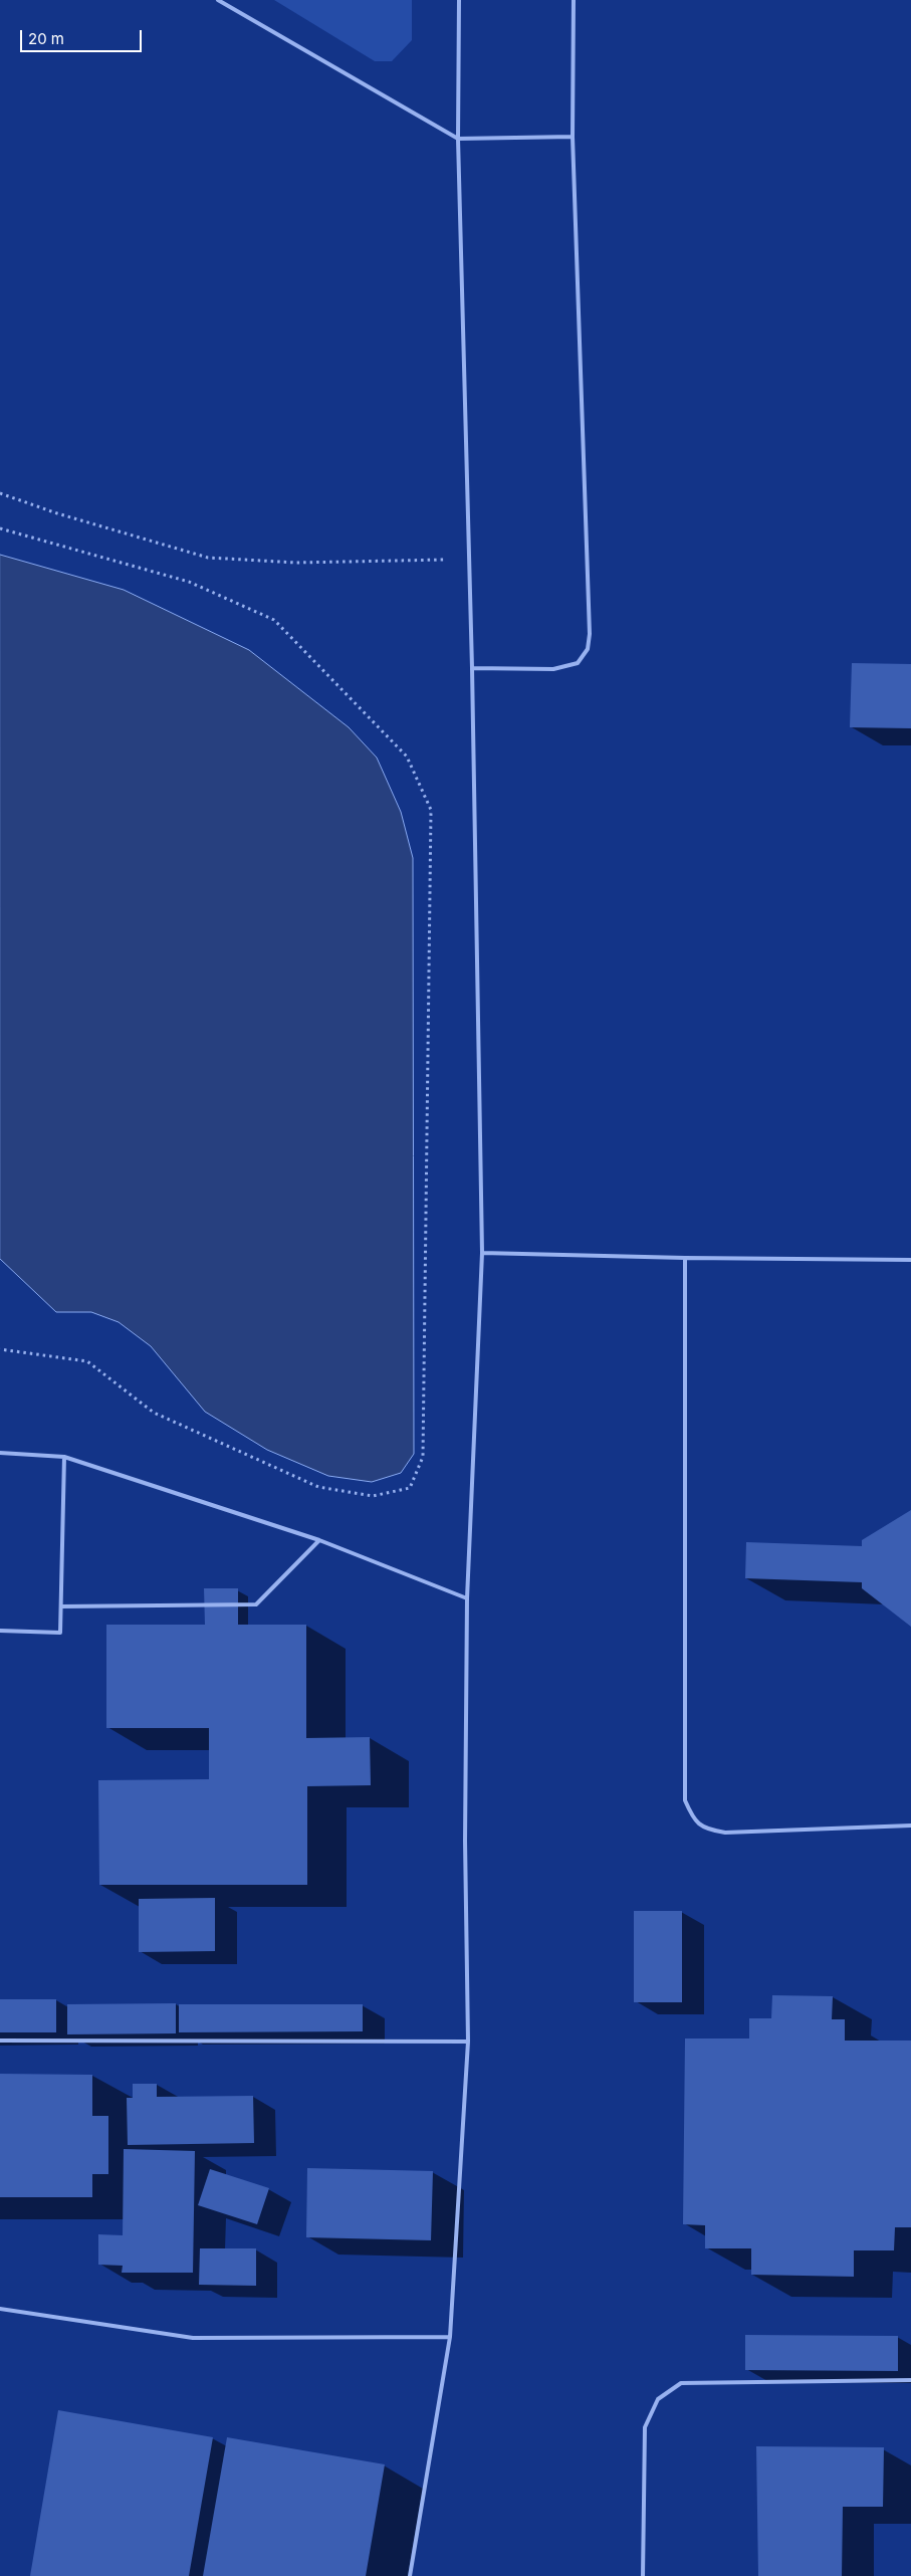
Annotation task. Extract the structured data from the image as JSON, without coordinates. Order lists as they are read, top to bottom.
{
  "scale_bar": "20 m"
}
